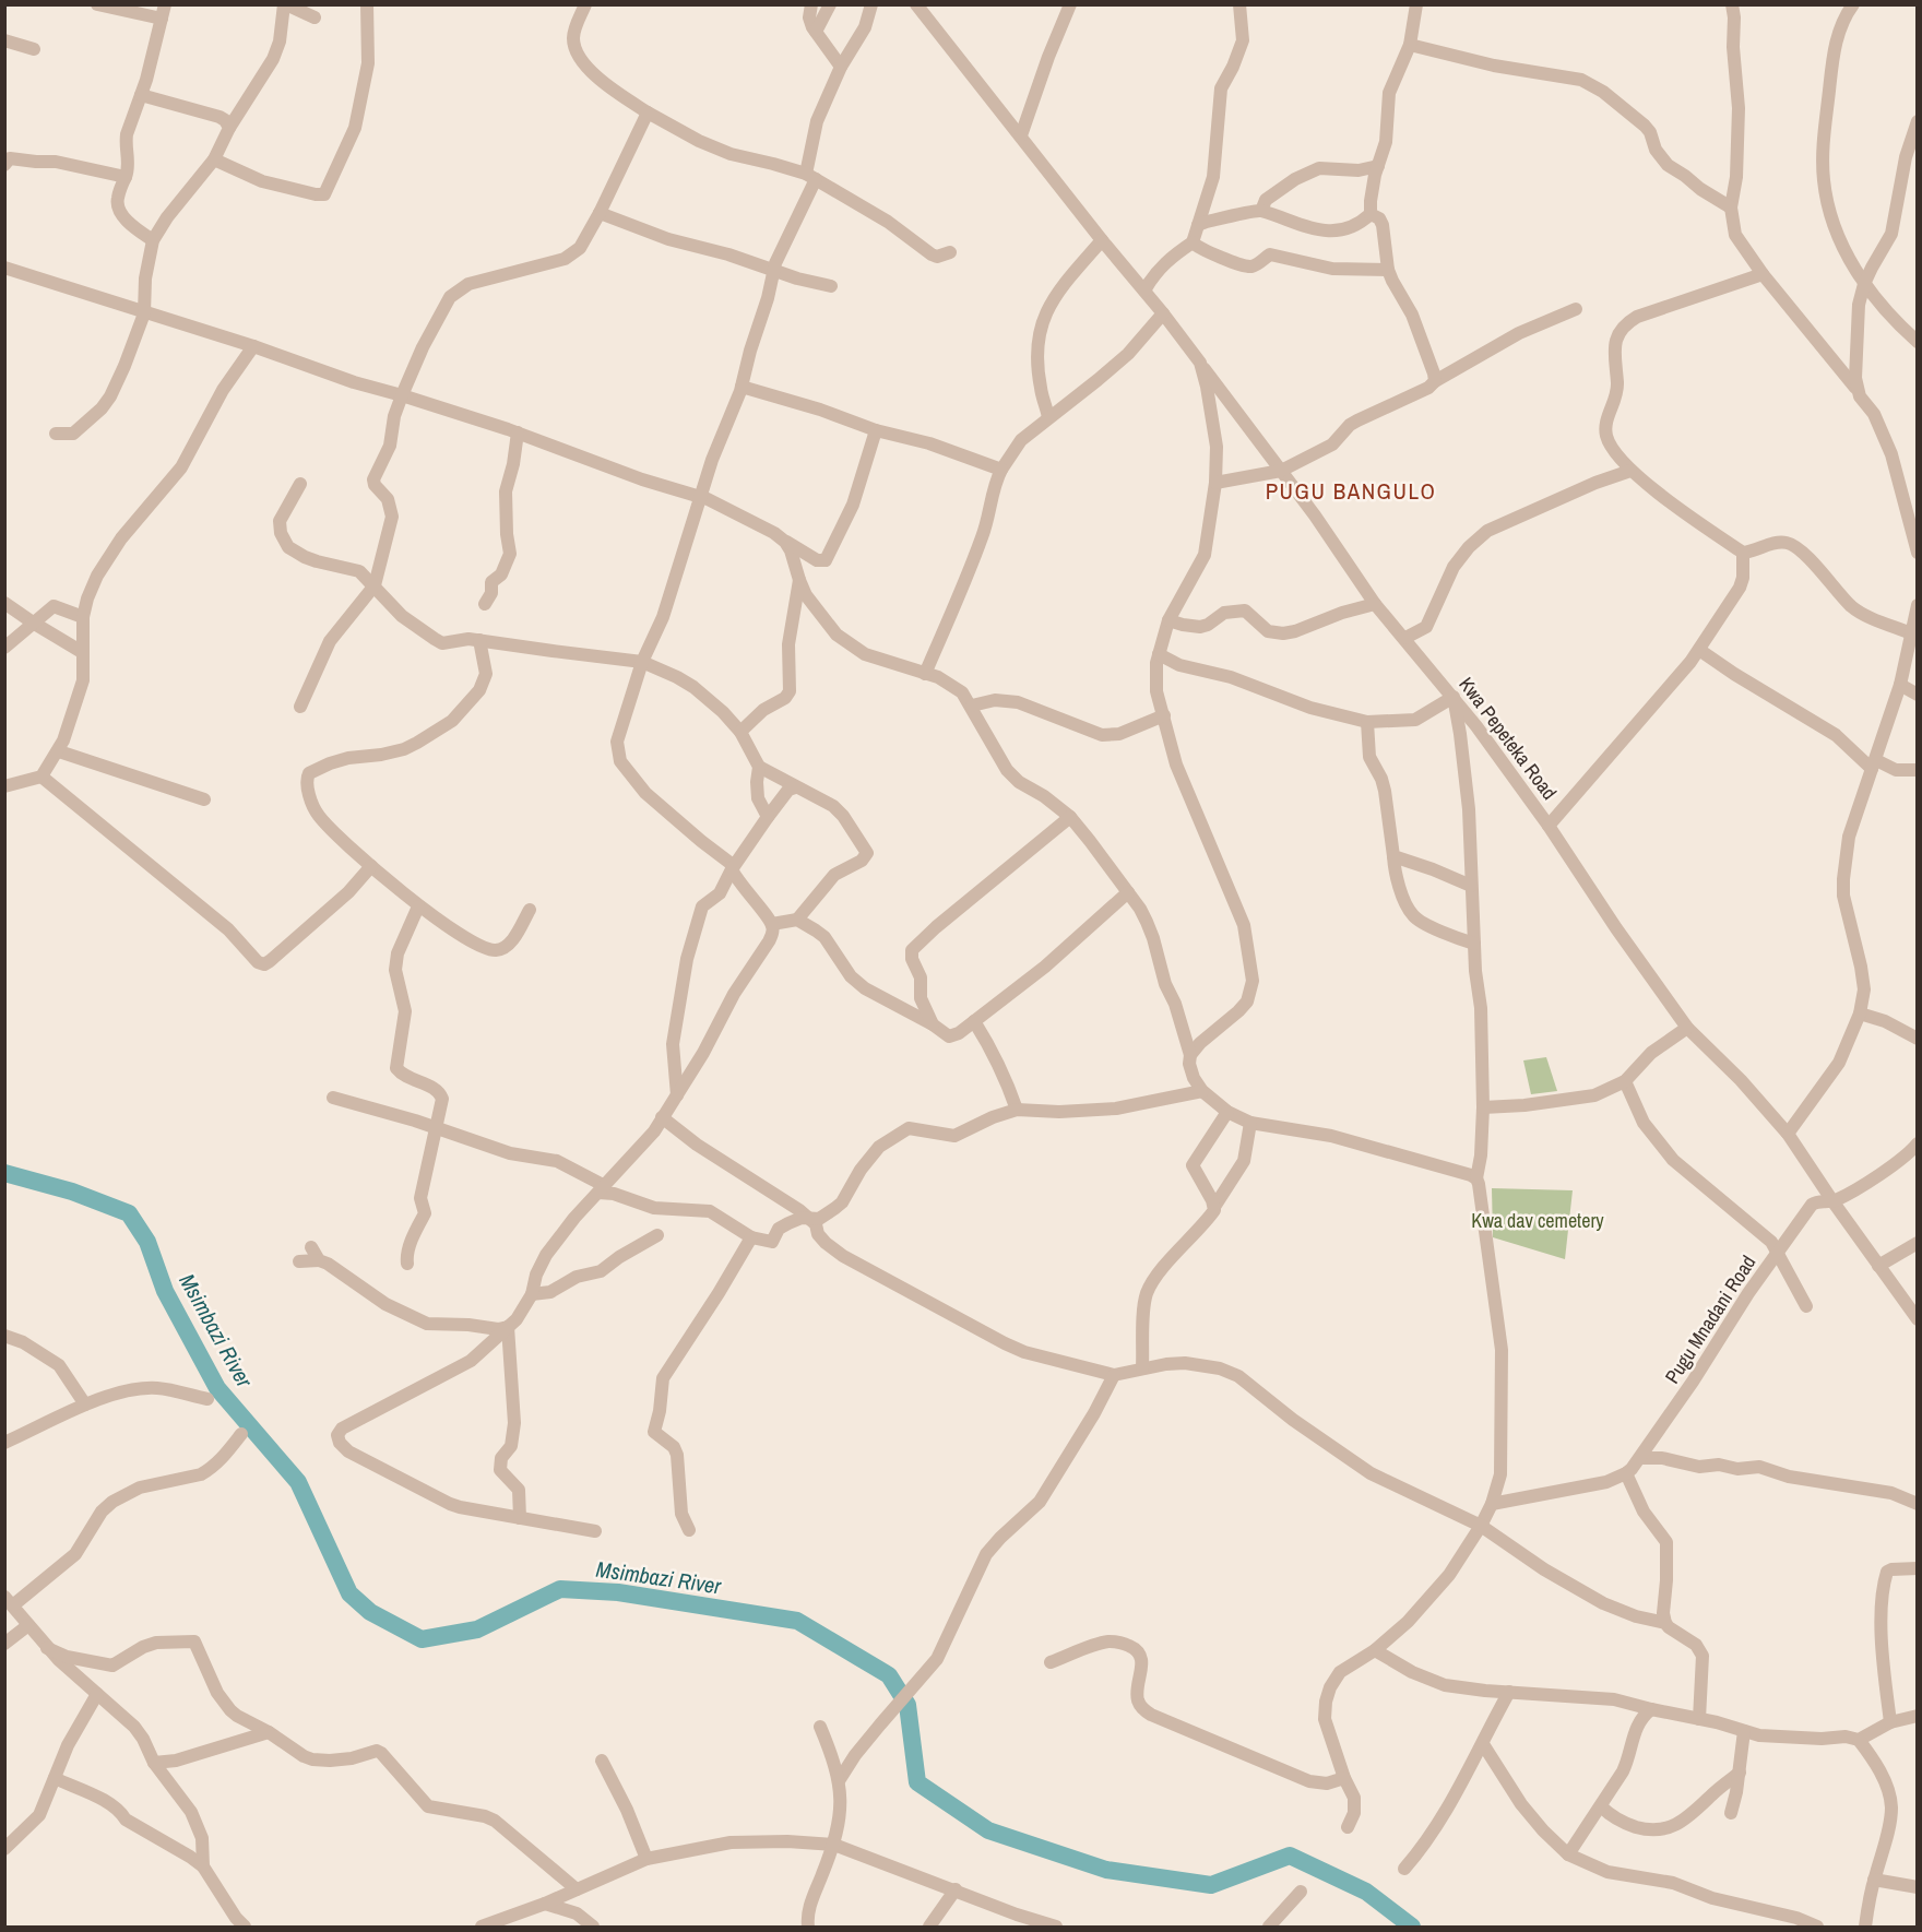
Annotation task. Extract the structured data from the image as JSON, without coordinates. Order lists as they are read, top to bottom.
{
  "streets": {
    "street": ["Kwa Pepeteka Road", "Pugu Mnadani Road"]
  },
  "crossings": [
    ["Kwa Pepeteka Road", "Pugu Mnadani Road"]
  ],
  "districts": ["PUGU BANGULO"],
  "water": ["Msimbazi River"],
  "parks": ["Kwa dav cemetery"]
}
